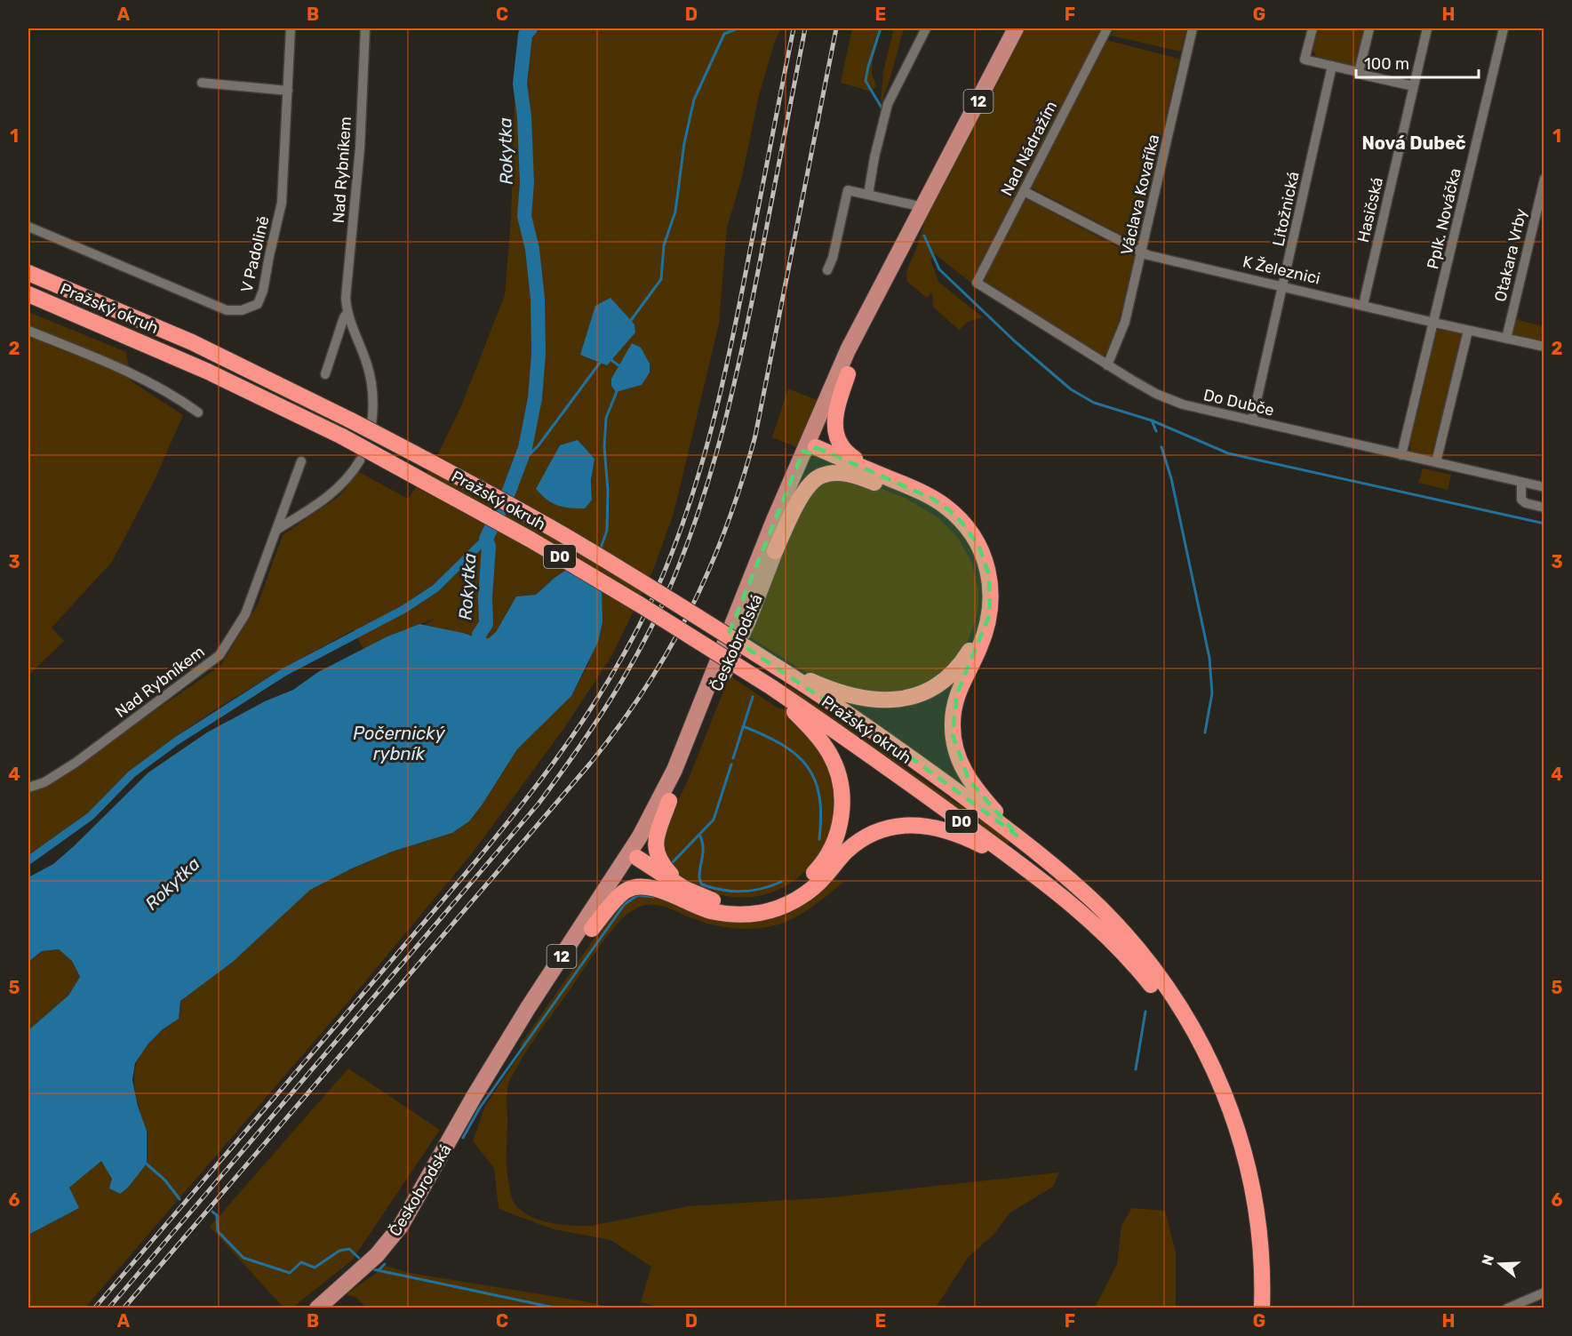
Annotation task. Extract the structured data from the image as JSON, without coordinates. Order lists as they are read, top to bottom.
{
  "streets": {
    "highway": ["Pražský okruh", "D0"],
    "main road": ["12", "Českobrodská"],
    "street": [
      "Nad Nádražím",
      "Nad Rybníkem",
      "Václava Kovaříka",
      "Litožnická",
      "Hasičská",
      "Pplk. Nováčka",
      "V Padolině",
      "Otakara Vrby",
      "K Železnici",
      "Do Dubče"
    ]
  },
  "crossings": [
    ["Nad Nádražím", "K Železnici"],
    ["Nad Nádražím", "Do Dubče"],
    ["Václava Kovaříka", "K Železnici"],
    ["Václava Kovaříka", "Do Dubče"],
    ["Litožnická", "K Železnici"],
    ["Litožnická", "Do Dubče"],
    ["Hasičská", "K Železnici"],
    ["Pplk. Nováčka", "K Železnici"],
    ["Pplk. Nováčka", "Do Dubče"],
    ["Otakara Vrby", "K Železnici"]
  ],
  "districts": ["Nová Dubeč"],
  "water": ["Rokytka", "Počernický rybník"],
  "scale_bar": "100 m",
  "north": "left",
  "grid": {
    "columns": [
      "A",
      "B",
      "C",
      "D",
      "E",
      "F",
      "G",
      "H"
    ],
    "rows": [
      "1",
      "2",
      "3",
      "4",
      "5",
      "6"
    ]
  }
}
